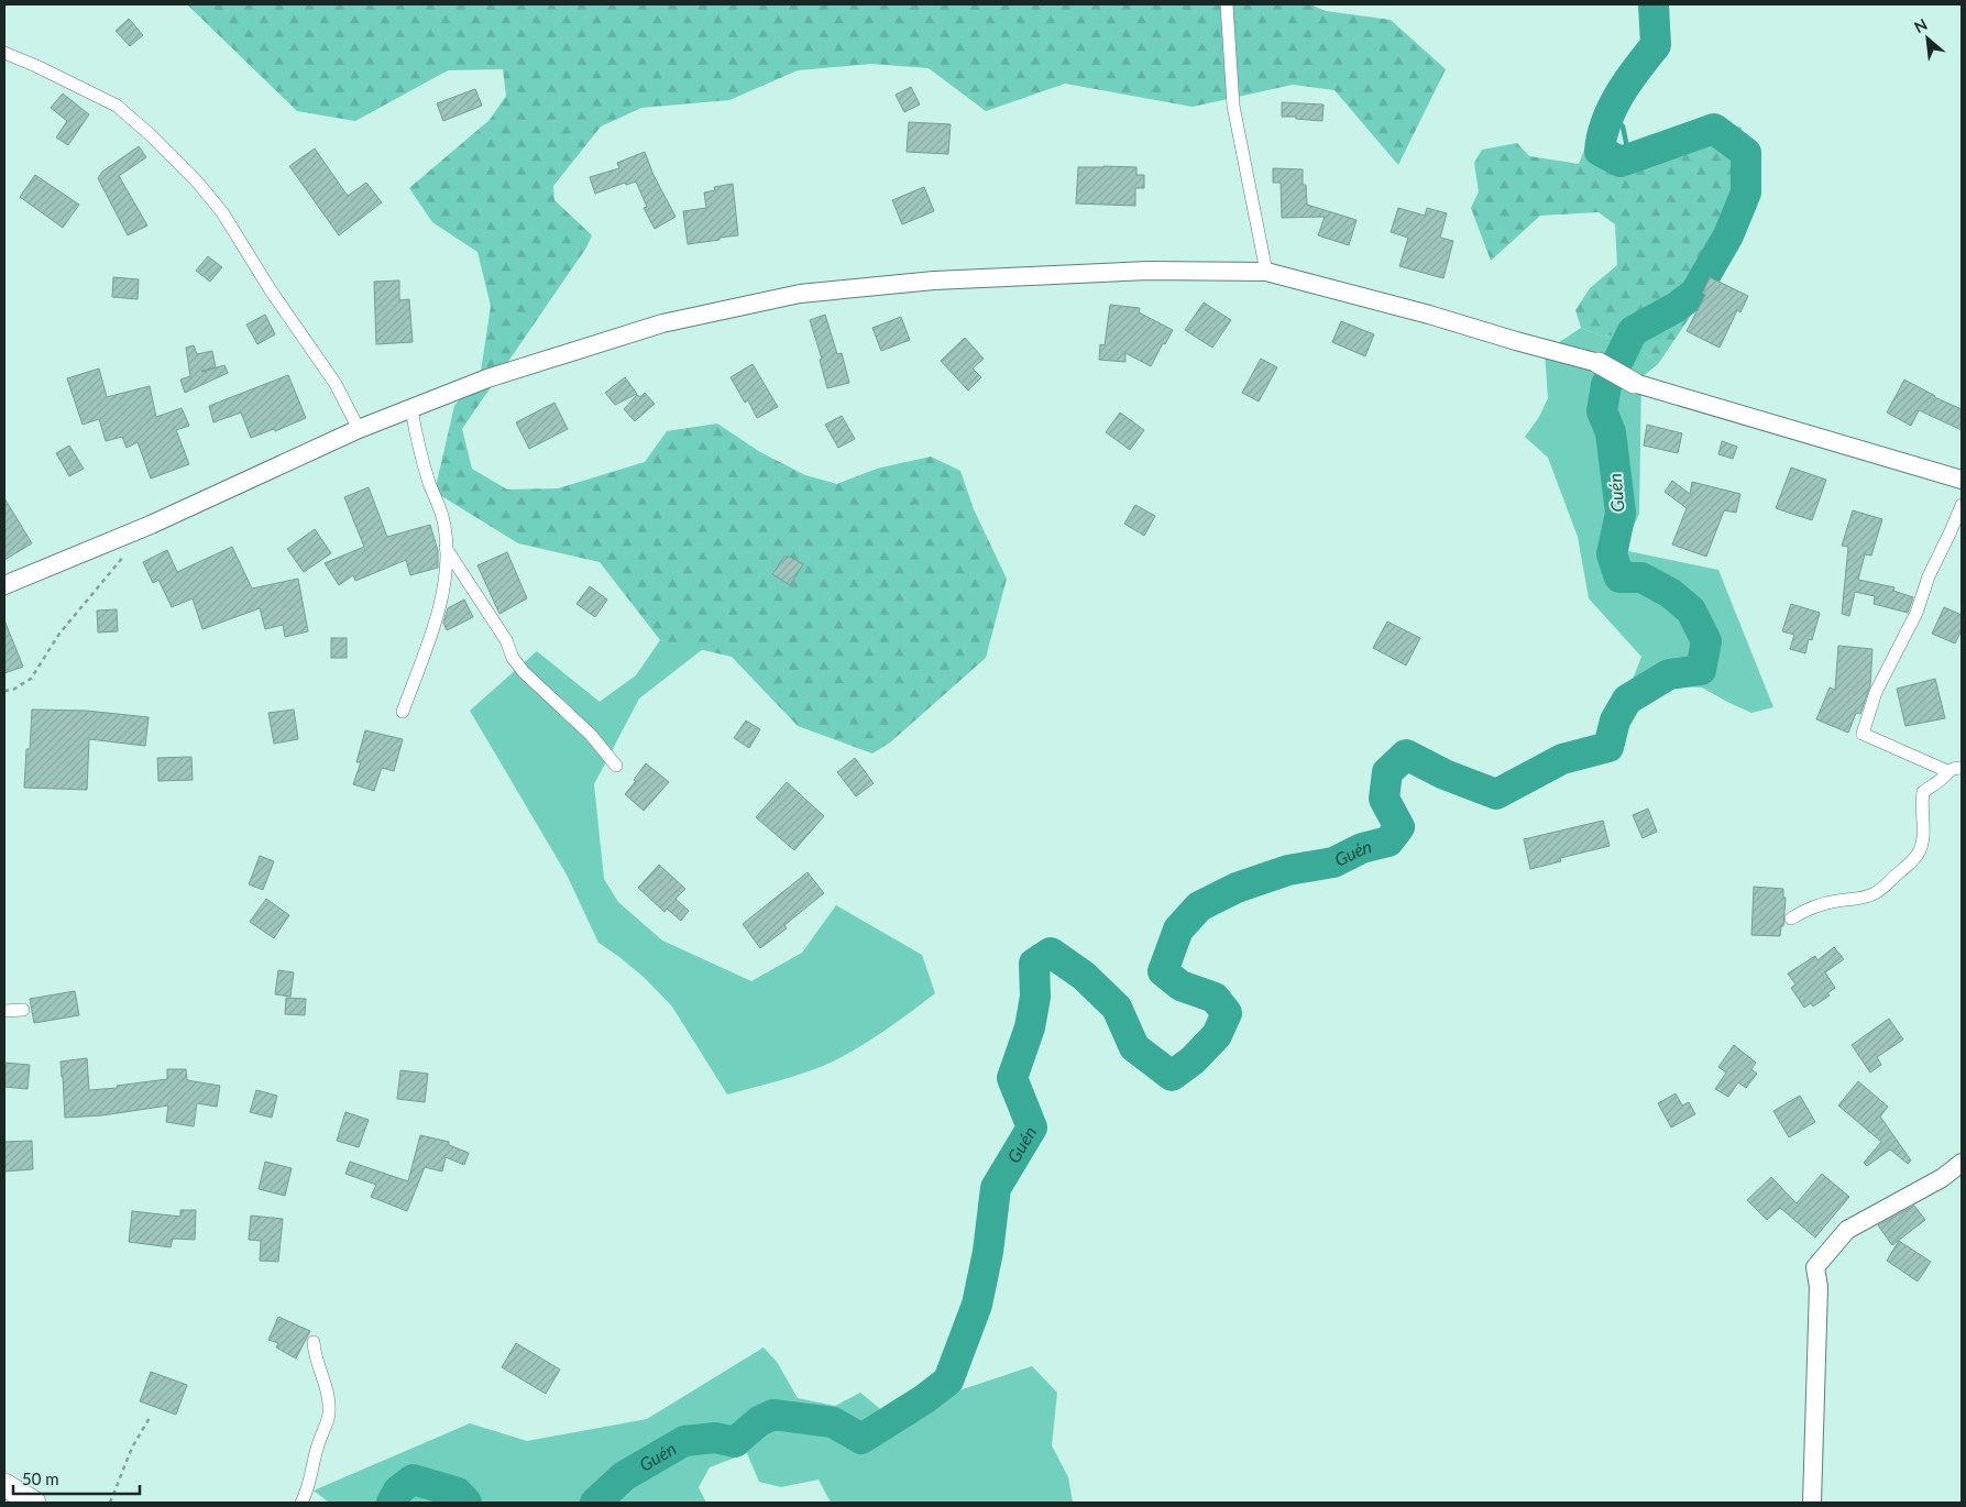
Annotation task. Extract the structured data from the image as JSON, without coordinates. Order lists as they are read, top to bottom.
{
  "water": ["Guén"],
  "scale_bar": "50 m",
  "north": "top left"
}
